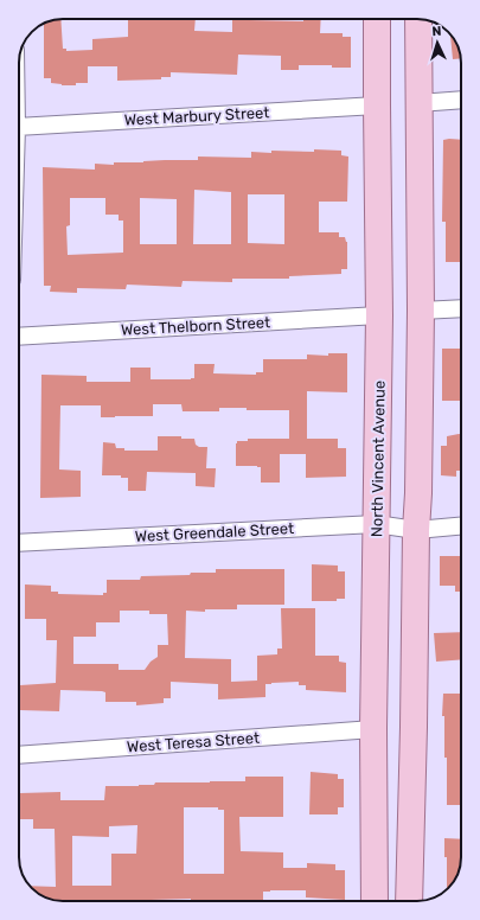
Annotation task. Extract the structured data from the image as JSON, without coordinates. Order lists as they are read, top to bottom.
{
  "streets": {
    "main road": ["North Vincent Avenue"],
    "street": [
      "West Marbury Street",
      "West Thelborn Street",
      "West Greendale Street",
      "West Teresa Street"
    ]
  },
  "crossings": [
    ["West Marbury Street", "North Vincent Avenue"],
    ["West Thelborn Street", "North Vincent Avenue"],
    ["North Vincent Avenue", "West Greendale Street"],
    ["North Vincent Avenue", "West Teresa Street"]
  ],
  "north": "top"
}
